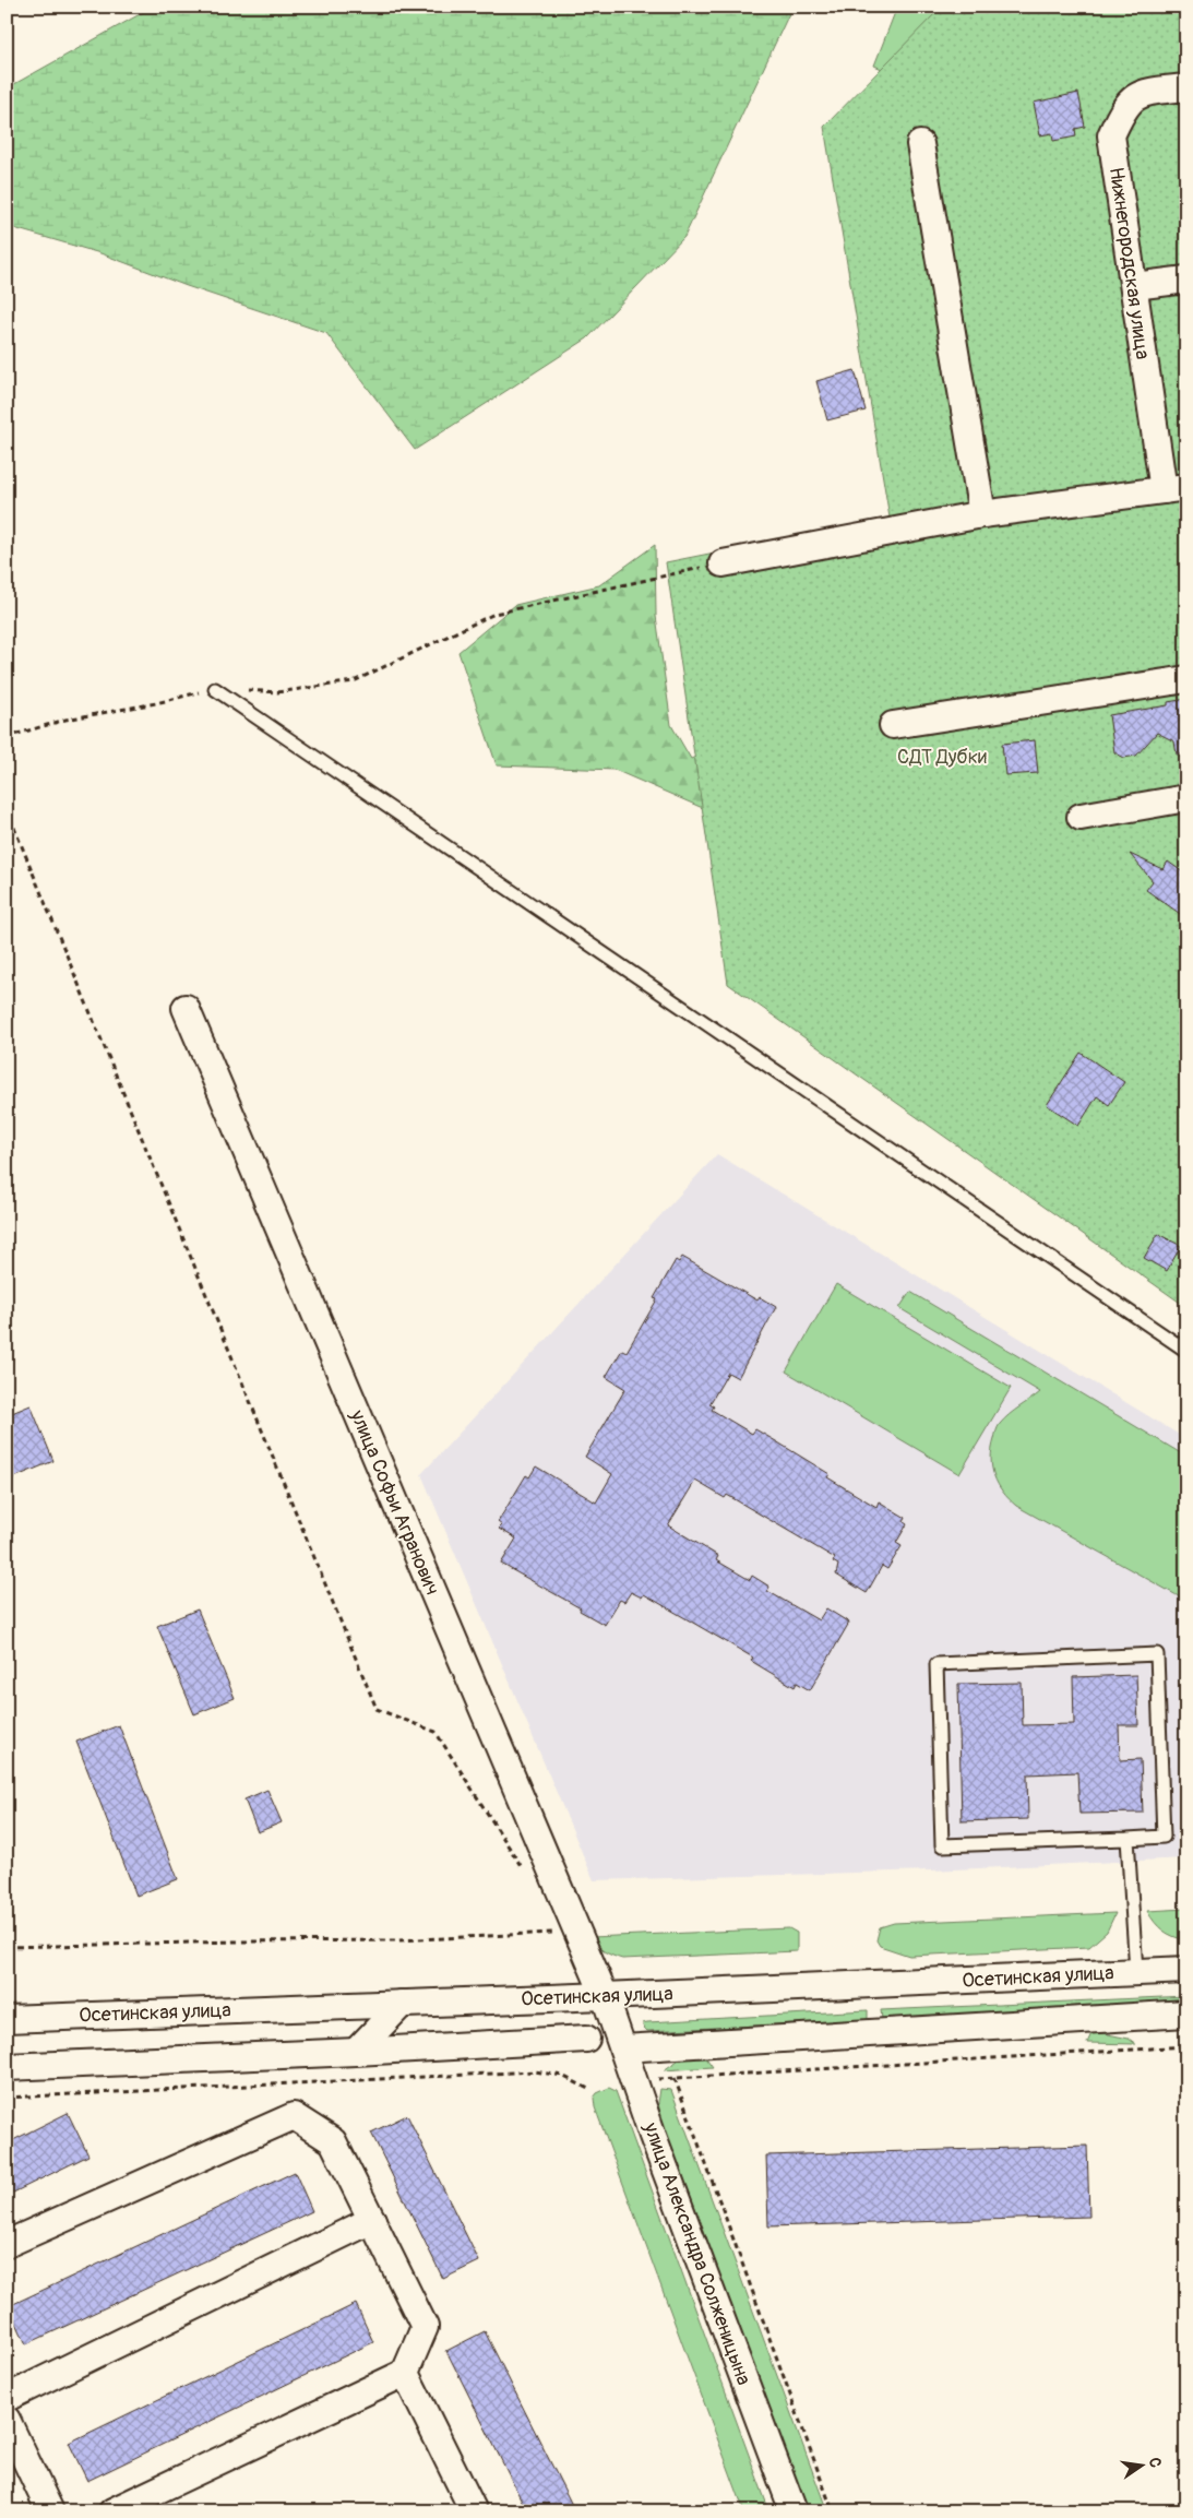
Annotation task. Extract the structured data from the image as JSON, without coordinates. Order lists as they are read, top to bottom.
{
  "streets": {
    "street": [
      "Нижнегородская улица",
      "улица Софьи Агранович",
      "Осетинская улица",
      "улица Александра Солженицына"
    ]
  },
  "crossings": [
    ["улица Софьи Агранович", "Осетинская улица"],
    ["улица Софьи Агранович", "улица Александра Солженицына"],
    ["Осетинская улица", "улица Александра Солженицына"]
  ],
  "parks": ["СДТ Дубки"],
  "north": "right"
}
